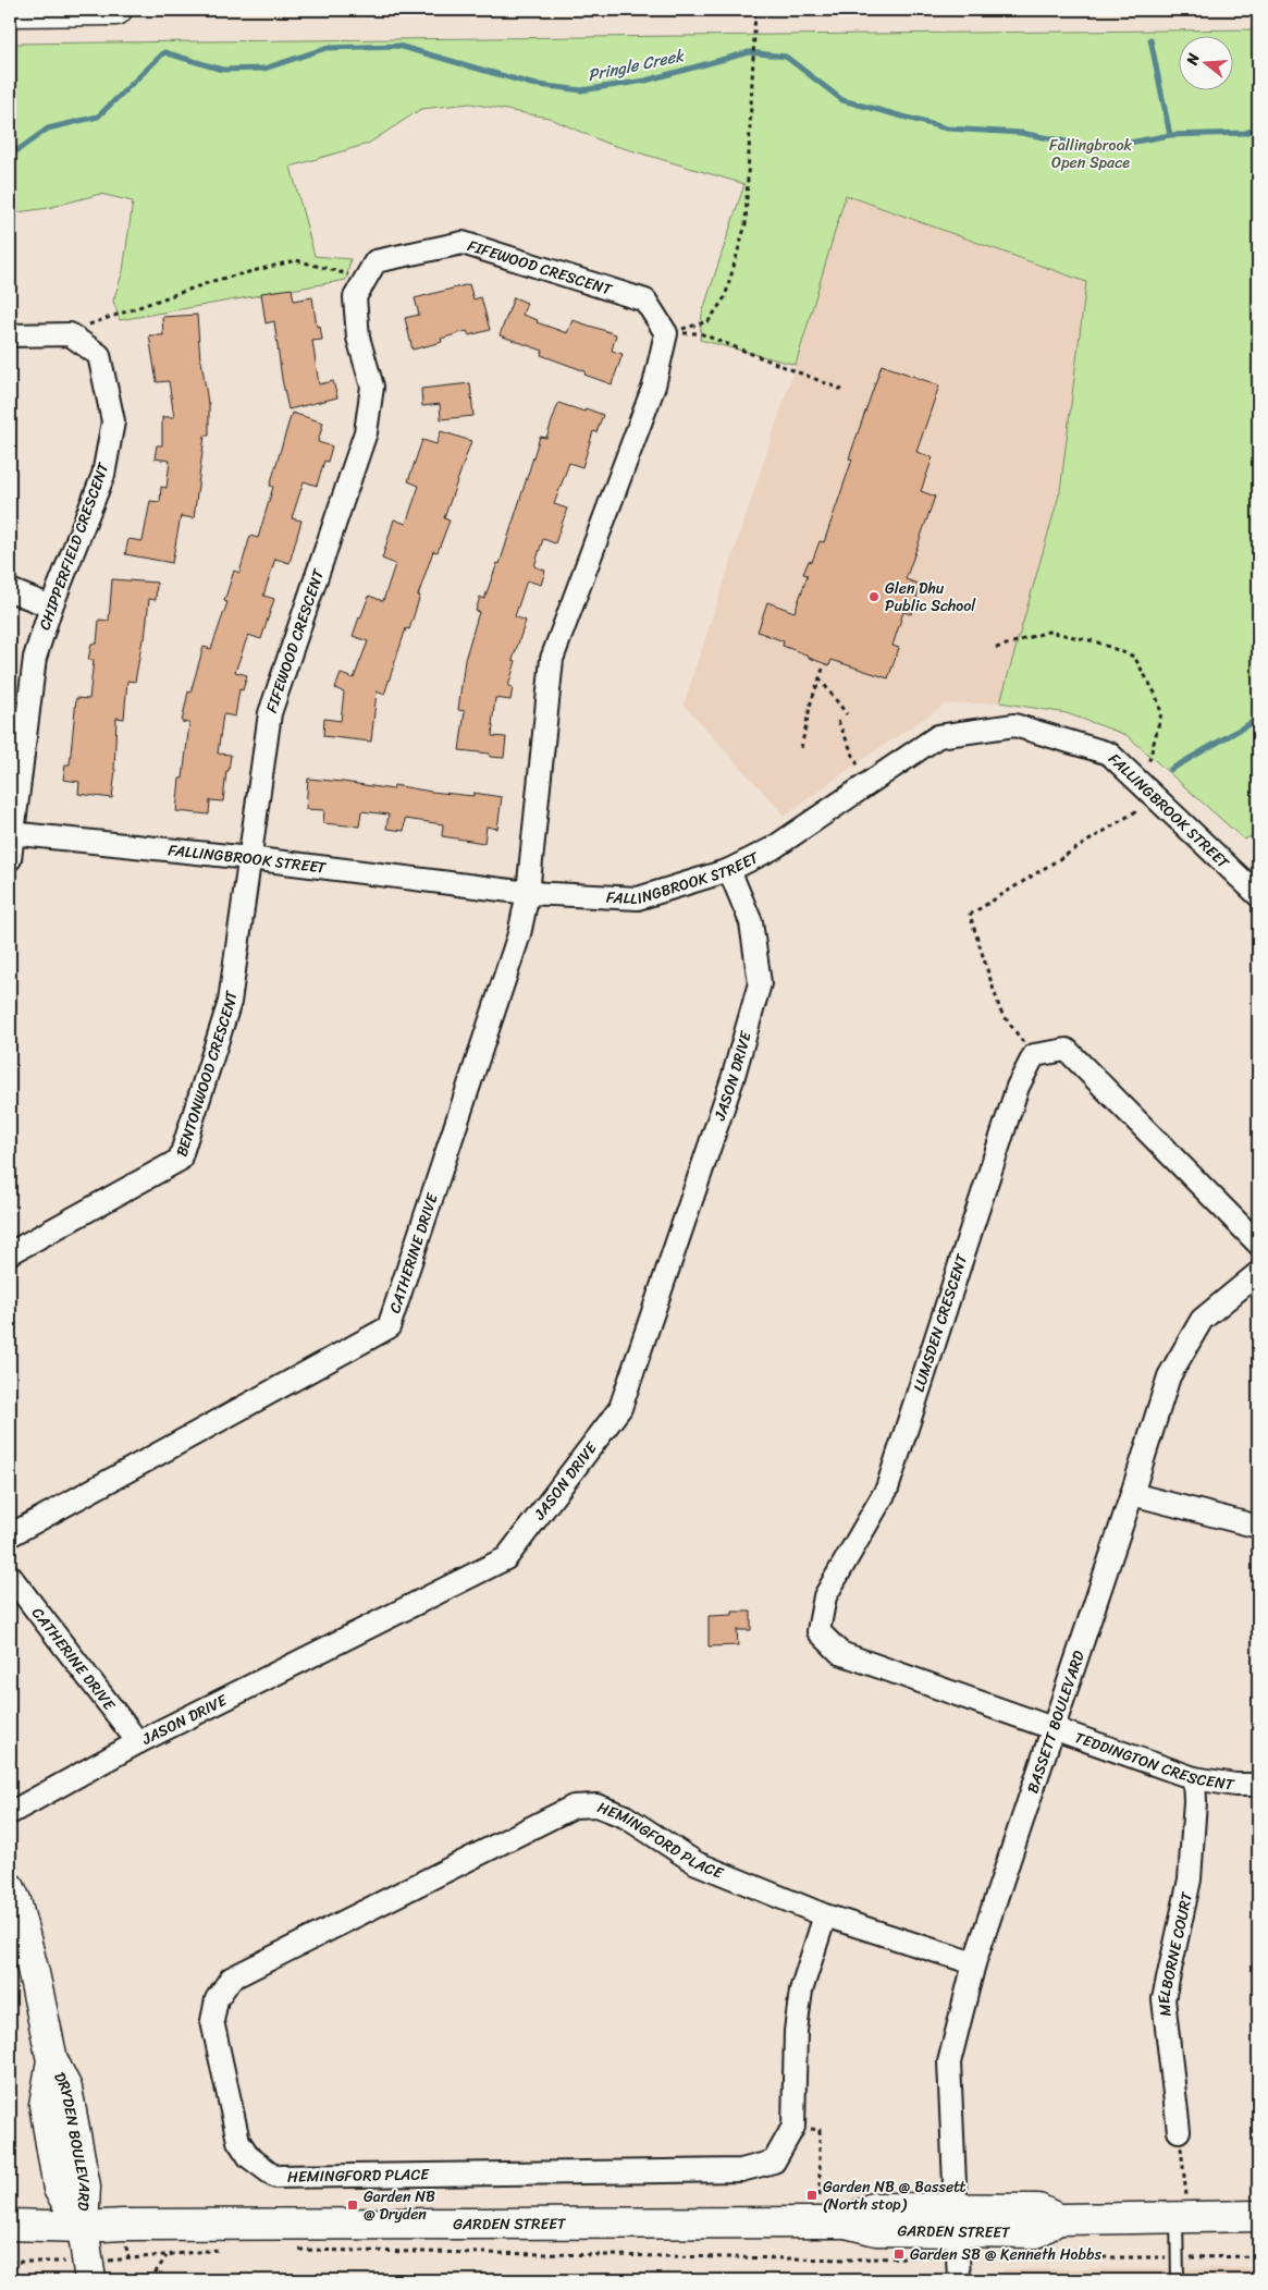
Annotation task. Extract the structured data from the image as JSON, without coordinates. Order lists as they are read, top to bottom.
{
  "streets": {
    "street": [
      "FIFEWOOD CRESCENT",
      "CHIPPERFIELD CRESCENT",
      "FALLINGBROOK STREET",
      "BENTONWOOD CRESCENT",
      "JASON DRIVE",
      "CATHERINE DRIVE",
      "LUMSDEN CRESCENT",
      "BASSETT BOULEVARD",
      "TEDDINGTON CRESCENT",
      "HEMINGFORD PLACE",
      "MELBORNE COURT",
      "DRYDEN BOULEVARD",
      "GARDEN STREET"
    ]
  },
  "crossings": [
    ["FIFEWOOD CRESCENT", "FALLINGBROOK STREET"],
    ["FIFEWOOD CRESCENT", "BENTONWOOD CRESCENT"],
    ["CHIPPERFIELD CRESCENT", "FALLINGBROOK STREET"],
    ["FALLINGBROOK STREET", "BENTONWOOD CRESCENT"],
    ["FALLINGBROOK STREET", "JASON DRIVE"],
    ["FALLINGBROOK STREET", "CATHERINE DRIVE"],
    ["JASON DRIVE", "CATHERINE DRIVE"],
    ["LUMSDEN CRESCENT", "BASSETT BOULEVARD"],
    ["LUMSDEN CRESCENT", "TEDDINGTON CRESCENT"],
    ["BASSETT BOULEVARD", "TEDDINGTON CRESCENT"],
    ["BASSETT BOULEVARD", "HEMINGFORD PLACE"],
    ["BASSETT BOULEVARD", "GARDEN STREET"],
    ["TEDDINGTON CRESCENT", "MELBORNE COURT"],
    ["DRYDEN BOULEVARD", "GARDEN STREET"]
  ],
  "water": ["Pringle Creek"],
  "parks": ["Fallingbrook Open Space"],
  "places": {
    "other": ["Glen Dhu Public School"],
    "transit": ["Garden NB @ Bassett (North stop)", "Garden NB @ Dryden", "Garden SB @ Kenneth Hobbs"]
  },
  "north": "left"
}
